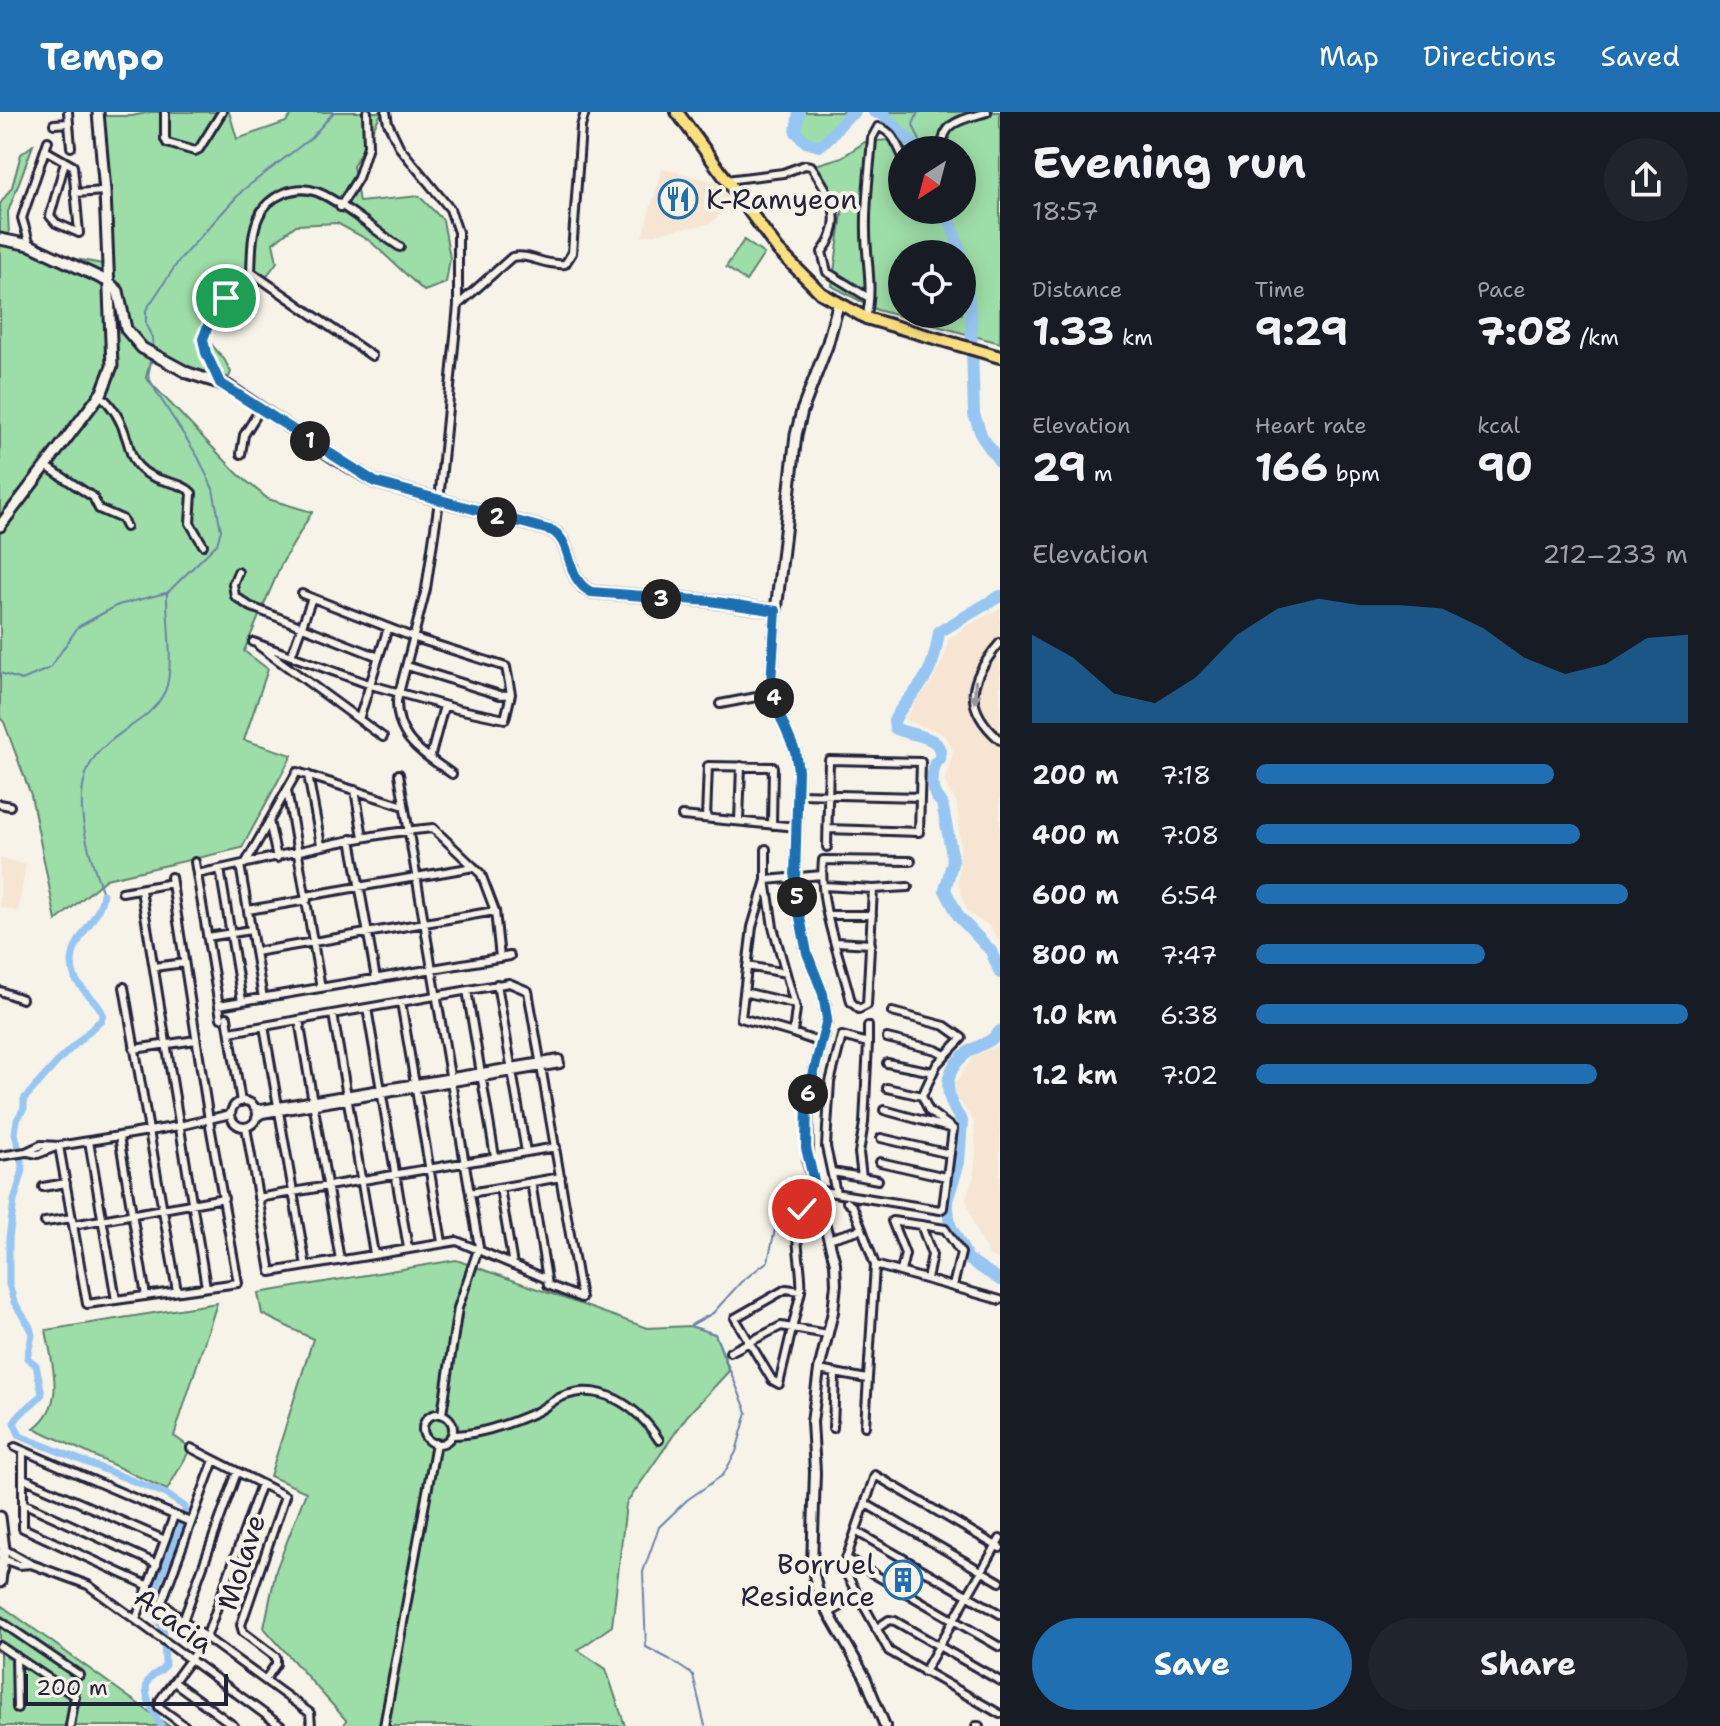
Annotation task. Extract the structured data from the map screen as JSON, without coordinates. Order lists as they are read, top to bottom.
{
  "streets": {
    "street": ["Molave", "Acacia"]
  },
  "places": {
    "restaurant": ["K-Ramyeon"],
    "building": ["Borruel Residence"]
  },
  "scale_bar": "200 m",
  "north": "bottom left",
  "page": {
    "header": "Tempo",
    "nav": ["Map", "Directions", "Saved"],
    "heading": ["Evening run", "18:57"],
    "stats": [
      ["Distance", "1.33 km"],
      ["Time", "9:29"],
      ["Pace", "7:08 /km"],
      ["Elevation", "29 m"],
      ["Heart rate", "166 bpm"],
      ["kcal", "90"]
    ],
    "pins": [
      "1",
      "2",
      "3",
      "4",
      "5",
      "6"
    ],
    "chart": ["Elevation", "212–233 m"],
    "list": [
      {
        "name": "200 m",
        "note": "7:18"
      },
      {
        "name": "400 m",
        "note": "7:08"
      },
      {
        "name": "600 m",
        "note": "6:54"
      },
      {
        "name": "800 m",
        "note": "7:47"
      },
      {
        "name": "1.0 km",
        "note": "6:38"
      },
      {
        "name": "1.2 km",
        "note": "7:02"
      }
    ],
    "buttons": ["Save", "Share"],
    "scale": "200 m"
  }
}
